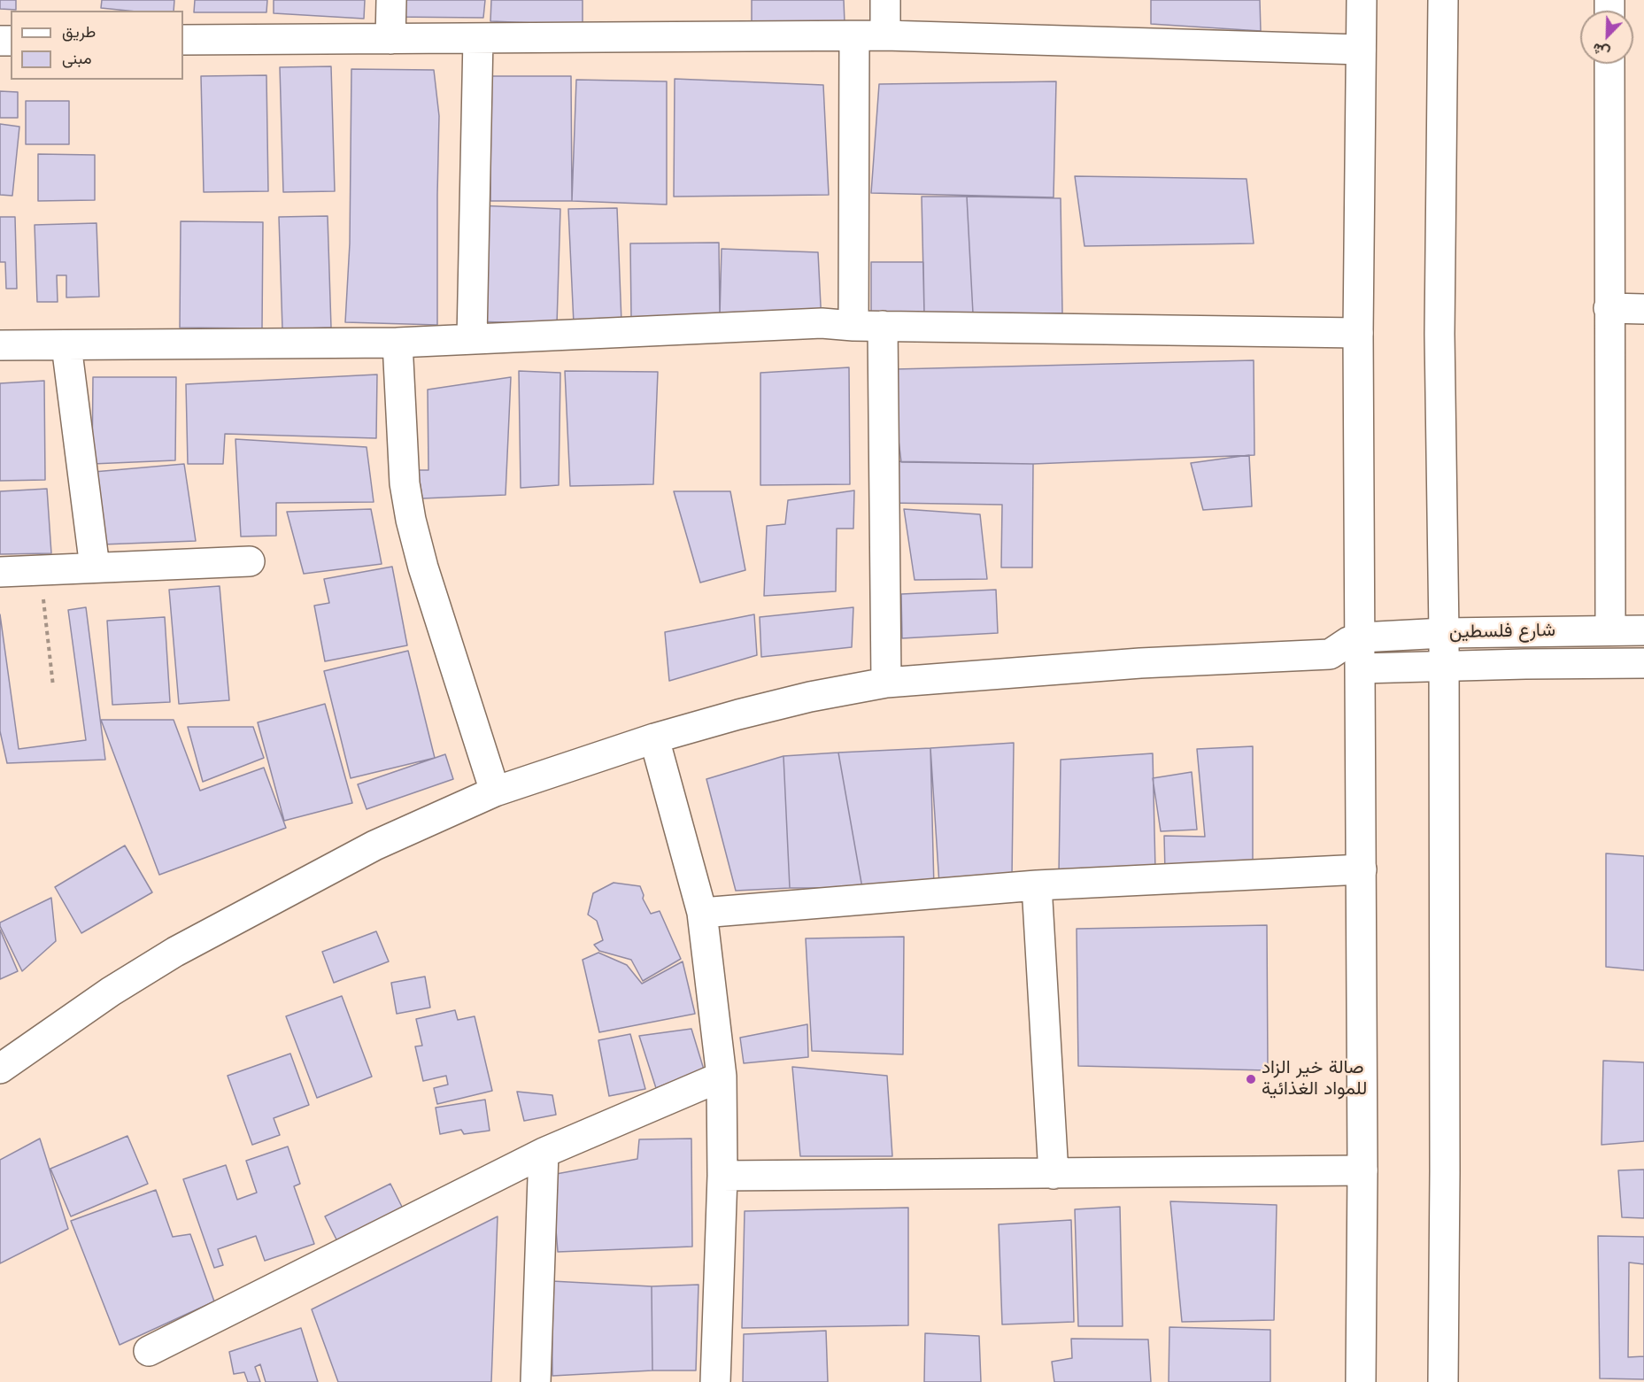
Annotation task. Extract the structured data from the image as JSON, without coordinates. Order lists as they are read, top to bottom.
{
  "streets": {
    "street": ["شارع فلسطين"]
  },
  "places": ["صالة خير الزاد للمواد الغذائية"],
  "legend": ["طريق", "مبنى"],
  "north": "bottom left"
}
